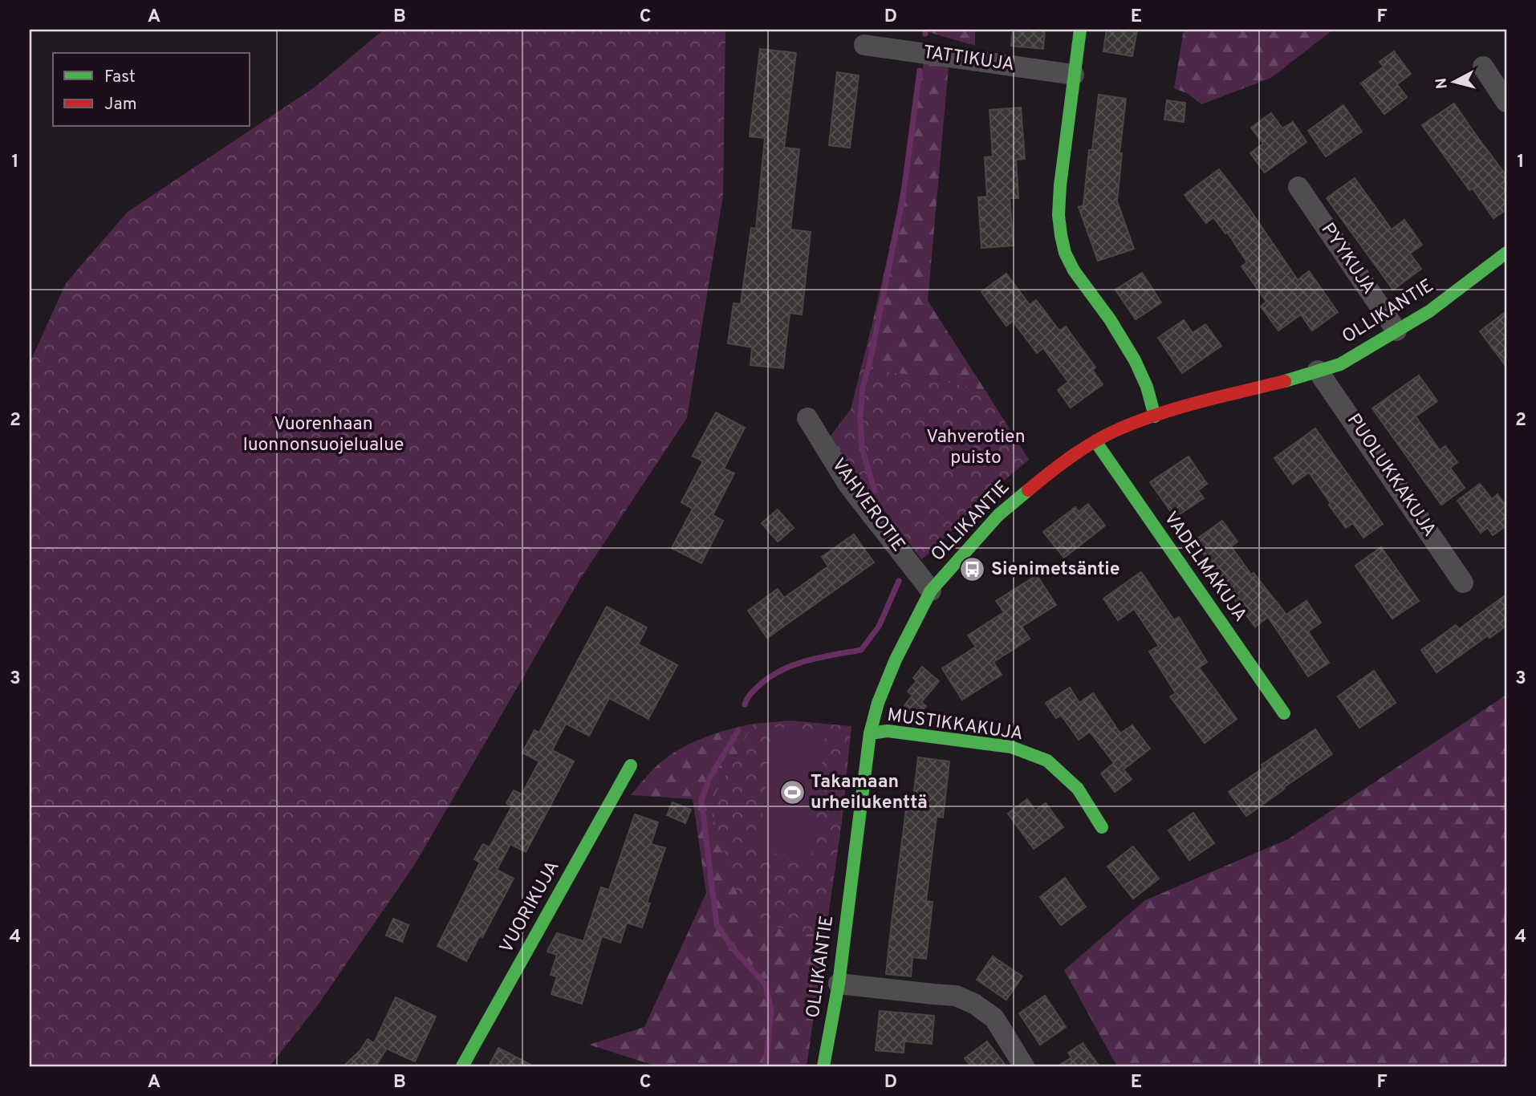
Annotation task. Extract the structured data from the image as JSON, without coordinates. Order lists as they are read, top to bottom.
{
  "streets": {
    "street": [
      "TATTIKUJA",
      "PYYKUJA",
      "OLLIKANTIE",
      "PUOLUKKAKUJA",
      "VAHVEROTIE",
      "VADELMAKUJA",
      "MUSTIKKAKUJA",
      "VUORIKUJA"
    ]
  },
  "crossings": [
    ["PYYKUJA", "OLLIKANTIE"],
    ["OLLIKANTIE", "PUOLUKKAKUJA"],
    ["OLLIKANTIE", "VAHVEROTIE"],
    ["OLLIKANTIE", "VADELMAKUJA"],
    ["OLLIKANTIE", "MUSTIKKAKUJA"]
  ],
  "parks": ["Vuorenhaan luonnonsuojelualue", "Vahverotien puisto"],
  "places": {
    "bus stop": ["Sienimetsäntie"],
    "sports": ["Takamaan urheilukenttä"]
  },
  "legend": ["Fast", "Jam"],
  "north": "left",
  "grid": {
    "columns": [
      "A",
      "B",
      "C",
      "D",
      "E",
      "F"
    ],
    "rows": [
      "1",
      "2",
      "3",
      "4"
    ]
  }
}
